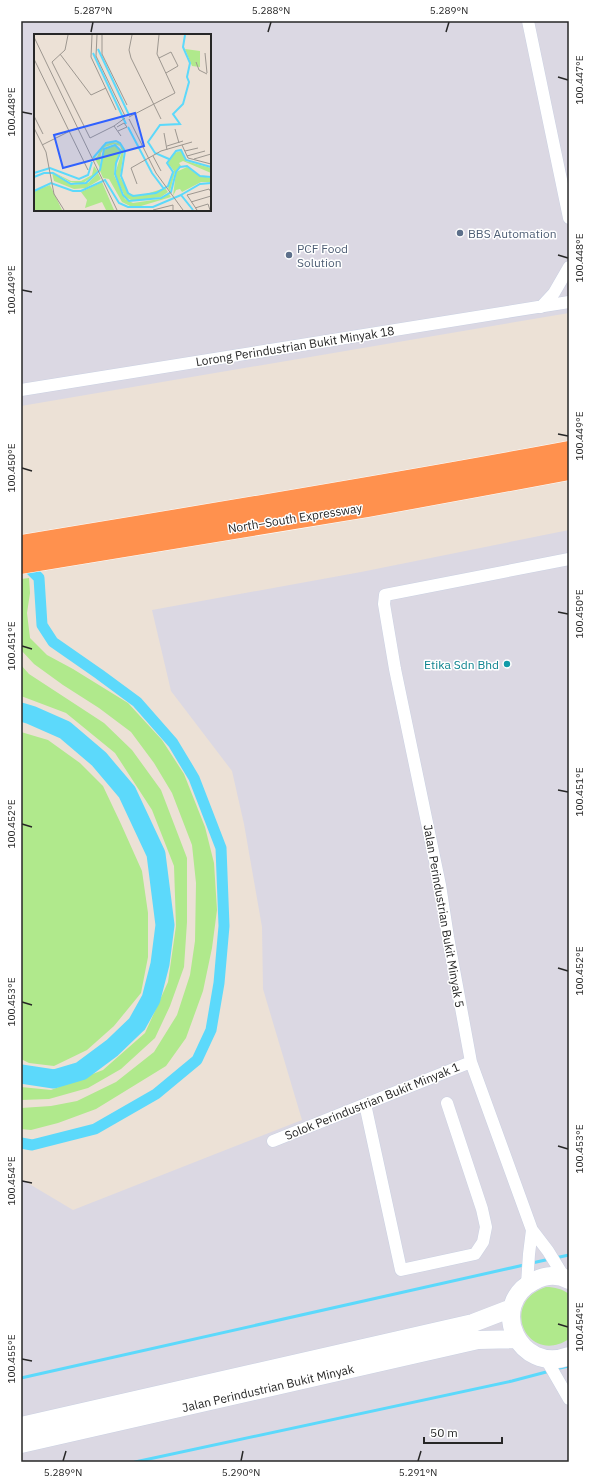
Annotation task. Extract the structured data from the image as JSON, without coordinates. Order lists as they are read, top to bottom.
{
  "streets": {
    "highway": ["North–South Expressway"],
    "main road": ["Jalan Perindustrian Bukit Minyak"],
    "street": ["Lorong Perindustrian Bukit Minyak 18", "Jalan Perindustrian Bukit Minyak 5", "Solok Perindustrian Bukit Minyak 1"]
  },
  "crossings": [
    ["Jalan Perindustrian Bukit Minyak 5", "Solok Perindustrian Bukit Minyak 1"]
  ],
  "places": ["BBS Automation", "PCF Food Solution", "Etika Sdn Bhd"],
  "scale_bar": "50 m",
  "coordinates": [
    "5.287°N",
    "5.288°N",
    "5.289°N",
    "100.447°E",
    "100.448°E",
    "100.449°E",
    "100.450°E",
    "100.451°E",
    "100.452°E",
    "100.453°E",
    "100.454°E",
    "100.455°E",
    "5.290°N",
    "5.291°N"
  ]
}
